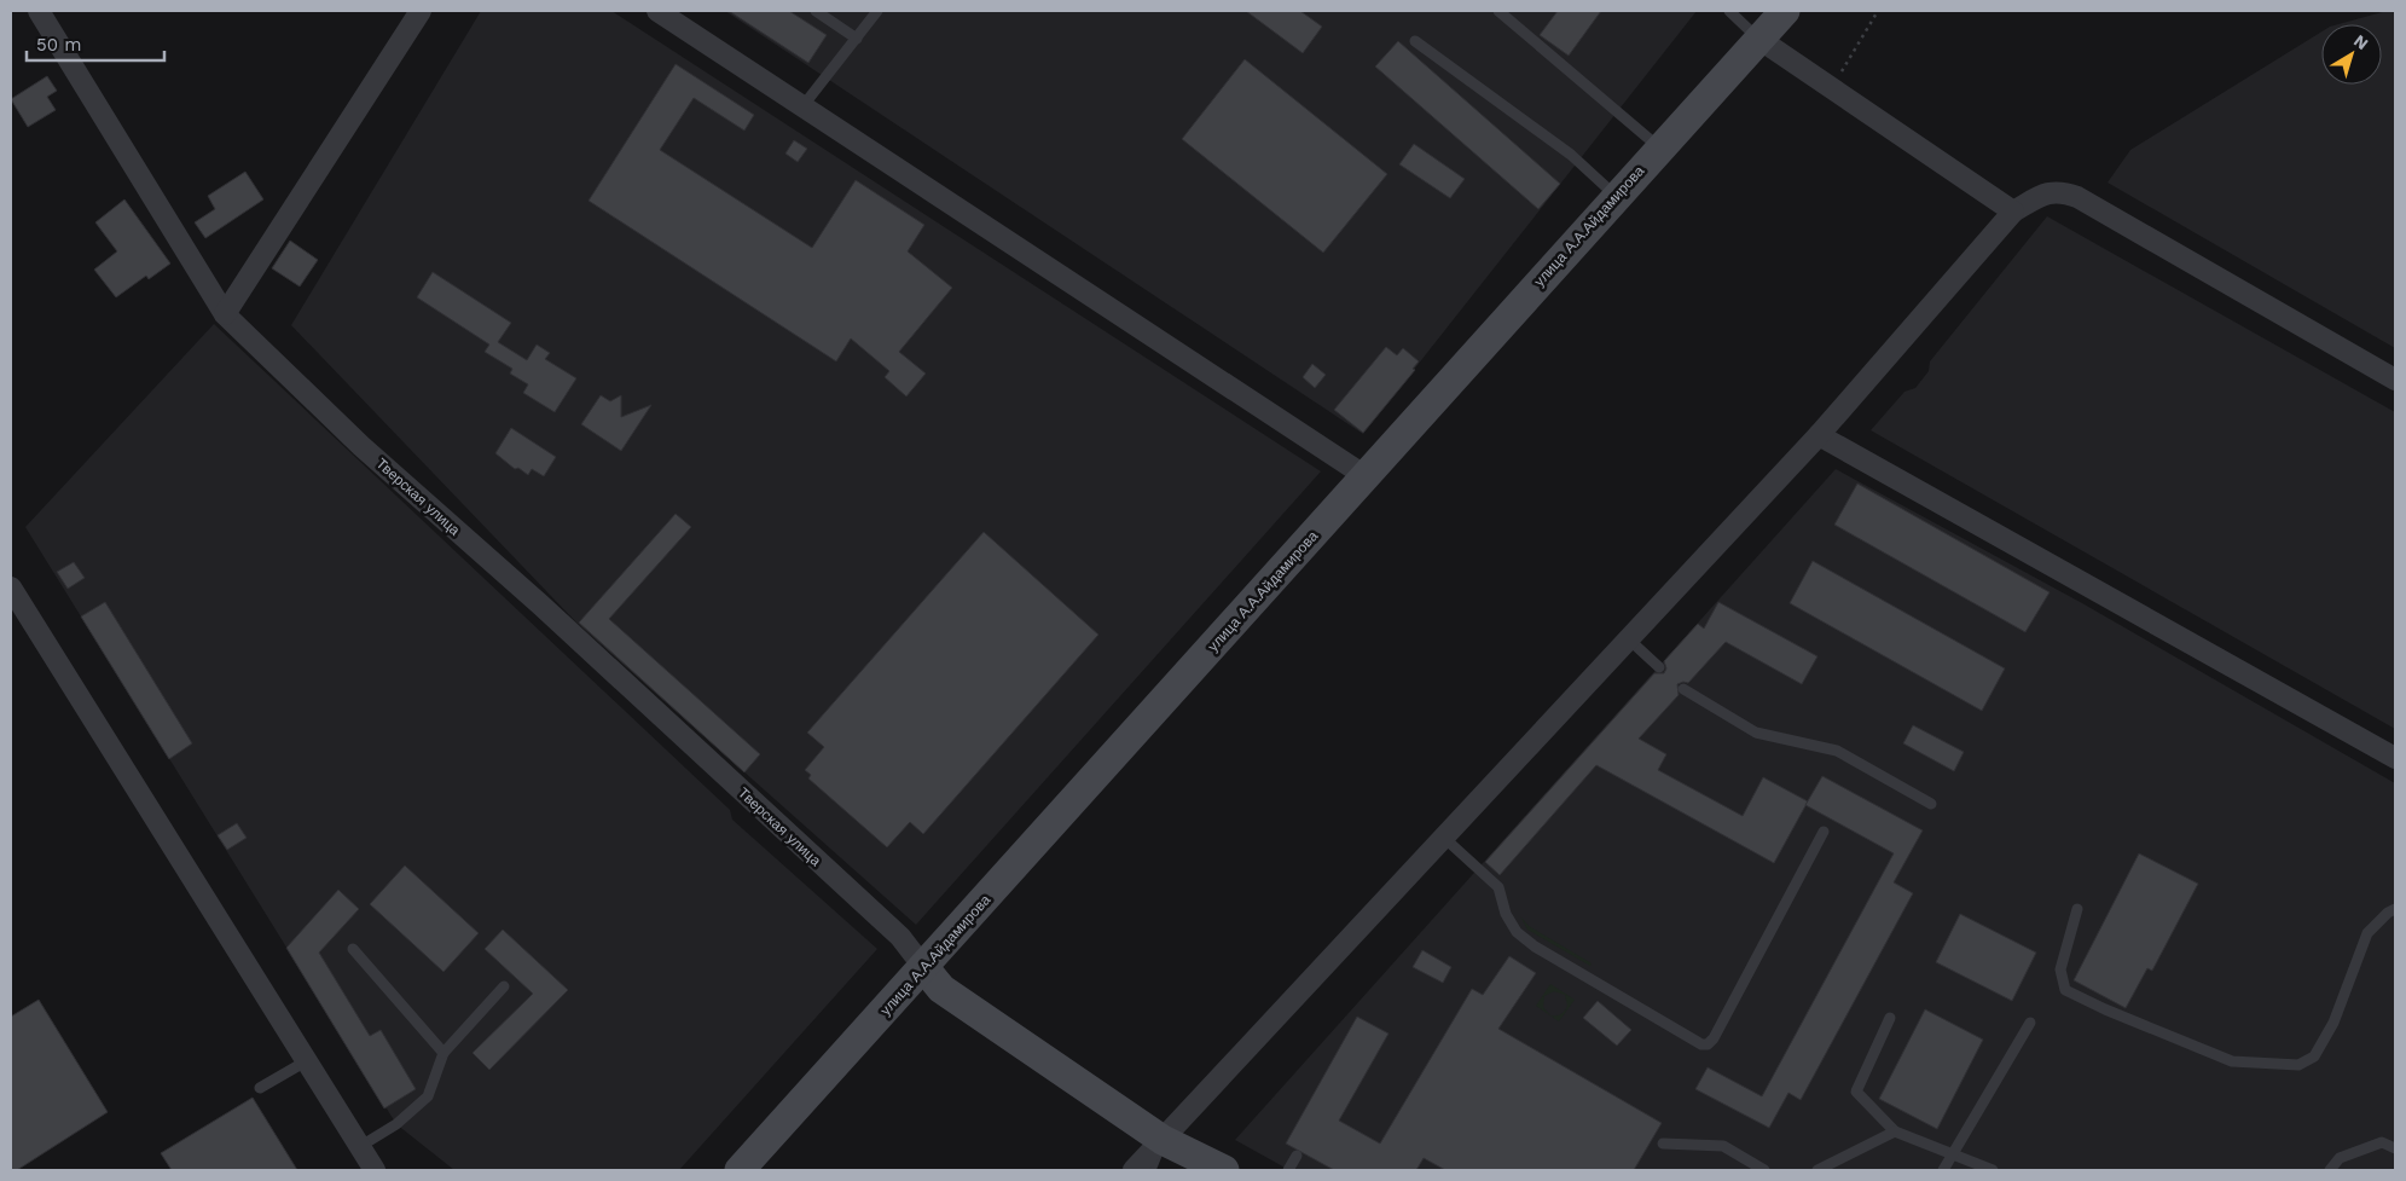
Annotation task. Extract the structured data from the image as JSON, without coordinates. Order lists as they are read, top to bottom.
{
  "streets": {
    "main road": ["улица А.А.Айдамирова", "Тверская улица"]
  },
  "crossings": [
    ["улица А.А.Айдамирова", "Тверская улица"]
  ],
  "scale_bar": "50 m",
  "north": "top right"
}
